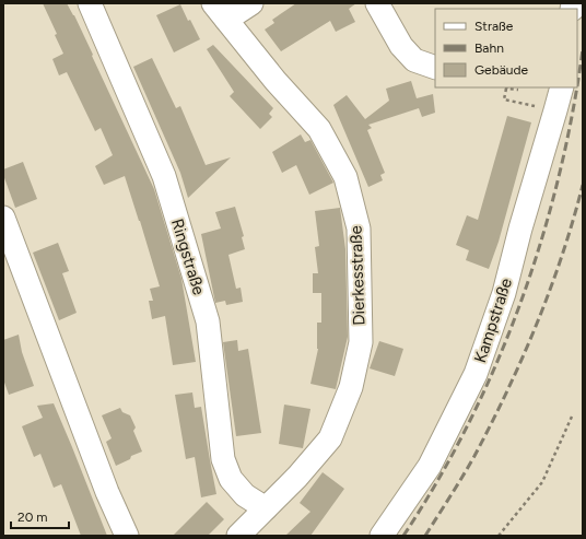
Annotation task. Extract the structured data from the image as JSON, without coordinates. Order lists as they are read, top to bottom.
{
  "streets": {
    "street": ["Ringstraße", "Dierkesstraße", "Kampstraße"]
  },
  "crossings": [
    ["Ringstraße", "Dierkesstraße"]
  ],
  "legend": ["Straße", "Bahn", "Gebäude"],
  "scale_bar": "20 m"
}
